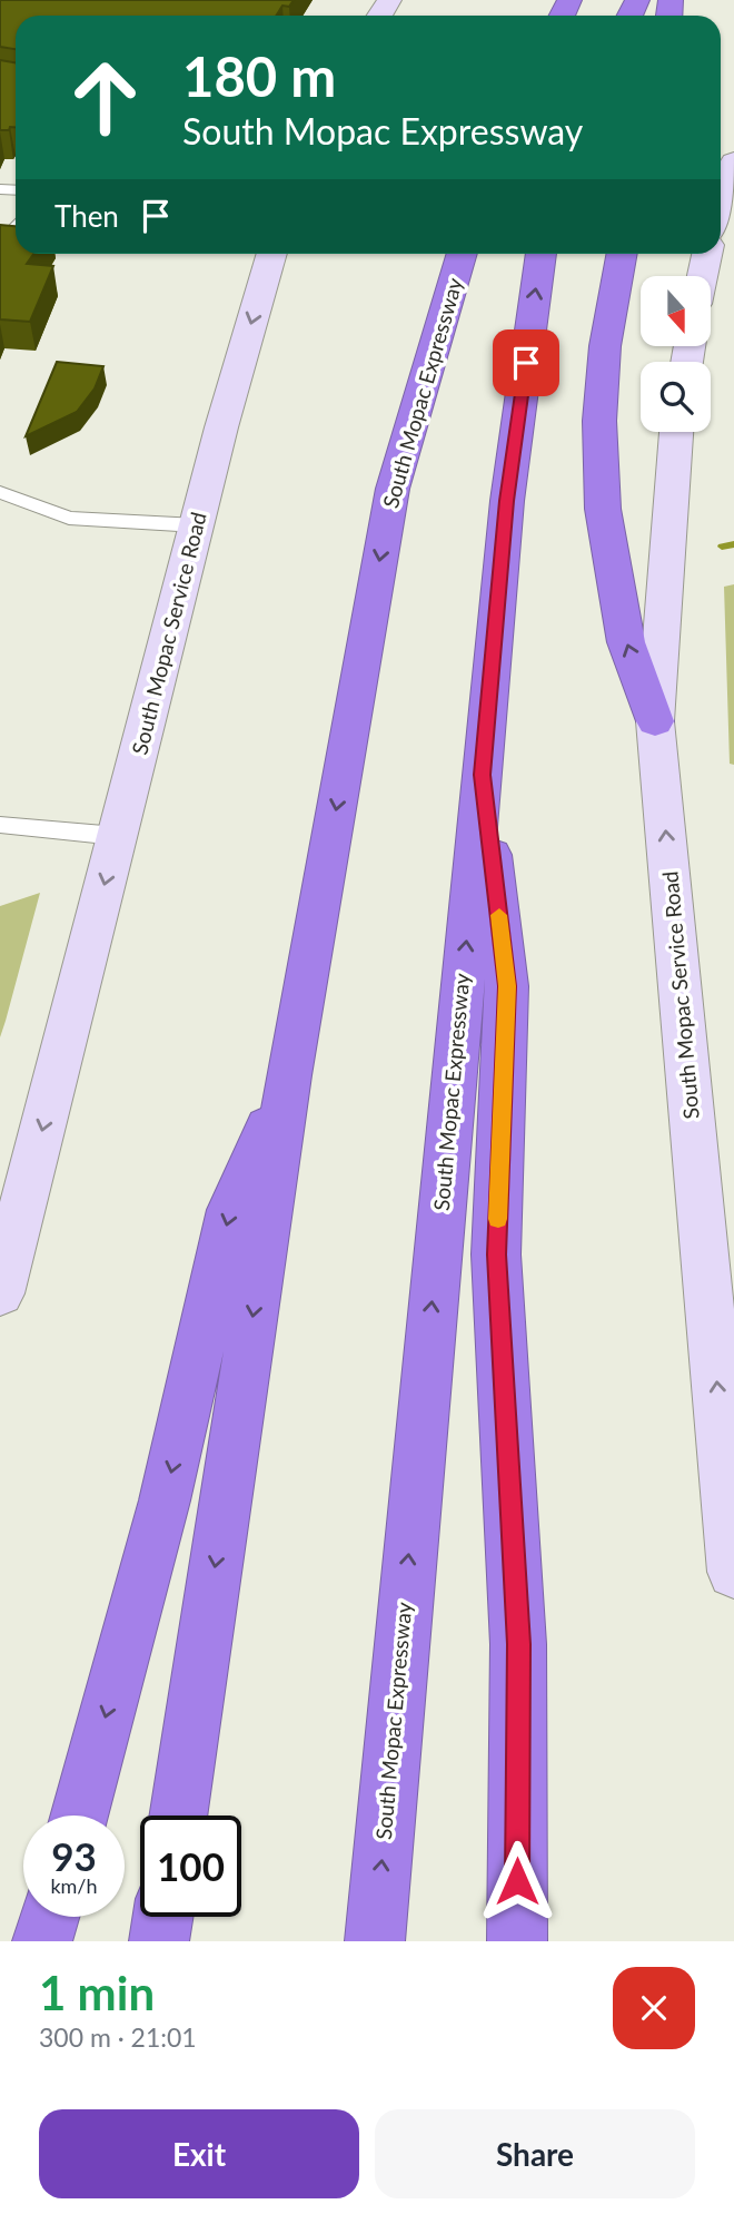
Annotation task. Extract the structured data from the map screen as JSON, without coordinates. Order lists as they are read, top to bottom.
{
  "streets": {
    "highway": ["South Mopac Expressway"],
    "main road": ["South Mopac Service Road"]
  },
  "north": "bottom",
  "page": {
    "turn": ["180 m", "South Mopac Expressway"],
    "then": "Then",
    "speed": "93 km/h",
    "limit": "100",
    "heading": ["1 min", "300 m · 21:01"],
    "buttons": ["Exit", "Share"]
  }
}
